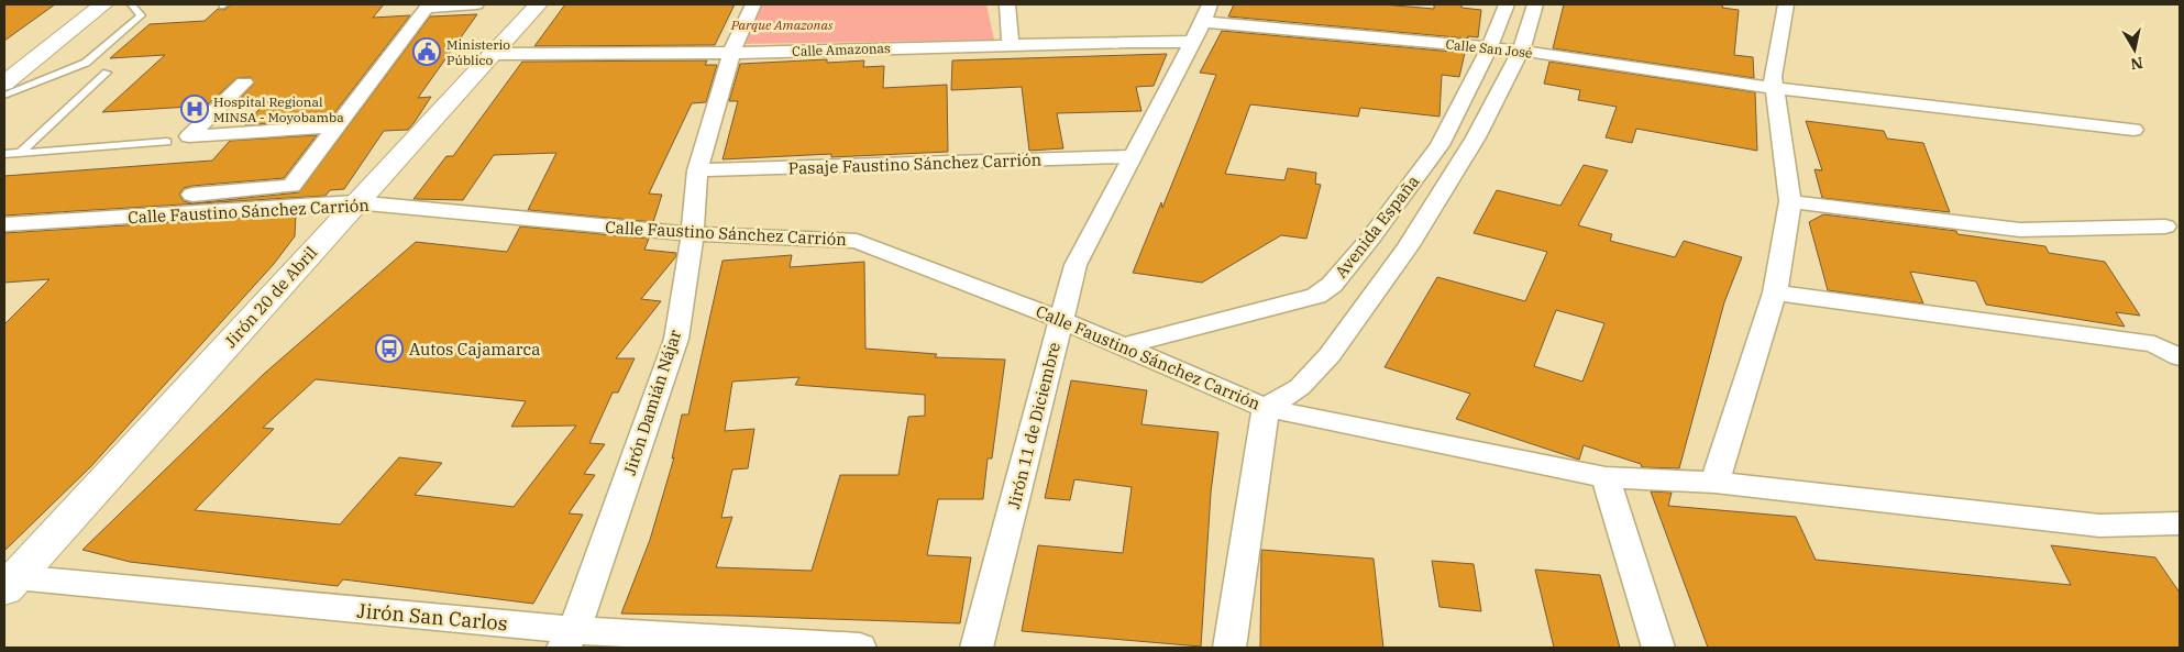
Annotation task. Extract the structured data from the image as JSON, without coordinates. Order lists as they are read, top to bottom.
{
  "streets": {
    "main road": ["Jirón 20 de Abril"],
    "street": [
      "Calle San José",
      "Calle Amazonas",
      "Pasaje Faustino Sánchez Carrión",
      "Calle Faustino Sánchez Carrión",
      "Avenida España",
      "Jirón Damián Nájar",
      "Jirón 11 de Diciembre",
      "Jirón San Carlos"
    ]
  },
  "crossings": [
    ["Calle San José", "Calle Amazonas"],
    ["Calle San José", "Avenida España"],
    ["Calle San José", "Jirón 11 de Diciembre"],
    ["Calle Amazonas", "Jirón 20 de Abril"],
    ["Calle Amazonas", "Jirón Damián Nájar"],
    ["Calle Amazonas", "Jirón 11 de Diciembre"],
    ["Pasaje Faustino Sánchez Carrión", "Jirón Damián Nájar"],
    ["Pasaje Faustino Sánchez Carrión", "Jirón 11 de Diciembre"],
    ["Calle Faustino Sánchez Carrión", "Avenida España"],
    ["Calle Faustino Sánchez Carrión", "Jirón 20 de Abril"],
    ["Calle Faustino Sánchez Carrión", "Jirón Damián Nájar"],
    ["Calle Faustino Sánchez Carrión", "Jirón 11 de Diciembre"],
    ["Jirón 20 de Abril", "Jirón San Carlos"],
    ["Jirón Damián Nájar", "Jirón San Carlos"]
  ],
  "parks": ["Parque Amazonas"],
  "places": {
    "public building": ["Ministerio Público"],
    "hospital": ["Hospital Regional MINSA - Moyobamba"],
    "bus stop": ["Autos Cajamarca"]
  },
  "north": "bottom"
}
